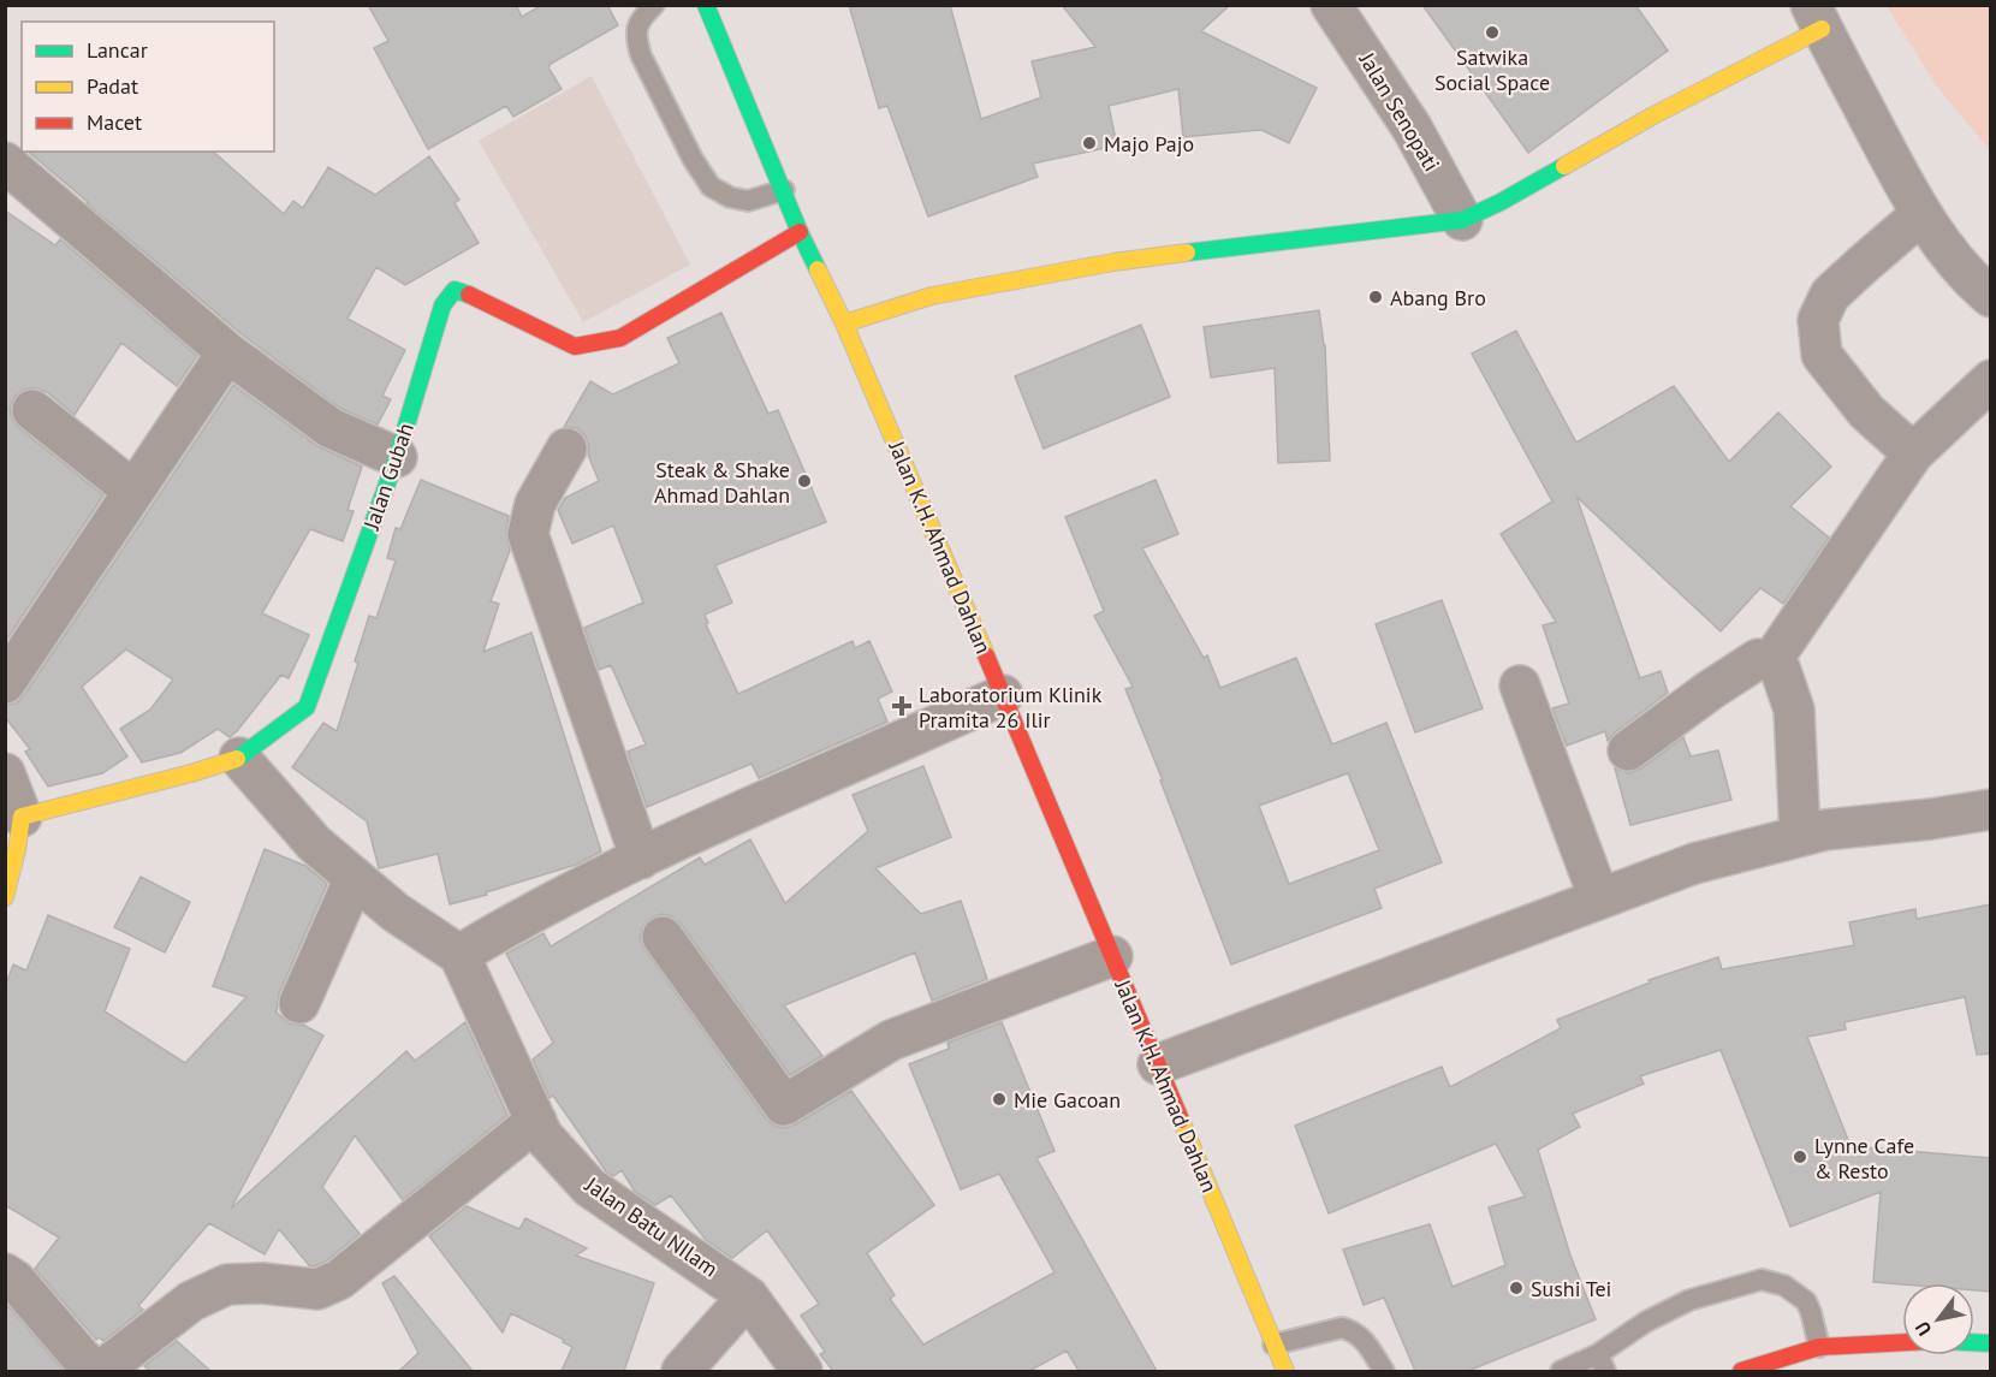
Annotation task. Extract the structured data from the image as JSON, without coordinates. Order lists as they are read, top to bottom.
{
  "streets": {
    "street": [
      "Jalan Senopati",
      "Jalan Gubah",
      "Jalan K.H. Ahmad Dahlan",
      "Jalan Batu NIlam"
    ]
  },
  "crossings": [
    ["Jalan Gubah", "Jalan K.H. Ahmad Dahlan"]
  ],
  "places": {
    "other": [
      "Satwika Social Space",
      "Majo Pajo",
      "Abang Bro",
      "Steak & Shake Ahmad Dahlan",
      "Mie Gacoan",
      "Lynne Cafe & Resto",
      "Sushi Tei"
    ],
    "health": ["Laboratorium Klinik Pramita 26 Ilir"]
  },
  "legend": ["Lancar", "Padat", "Macet"],
  "north": "bottom left"
}
